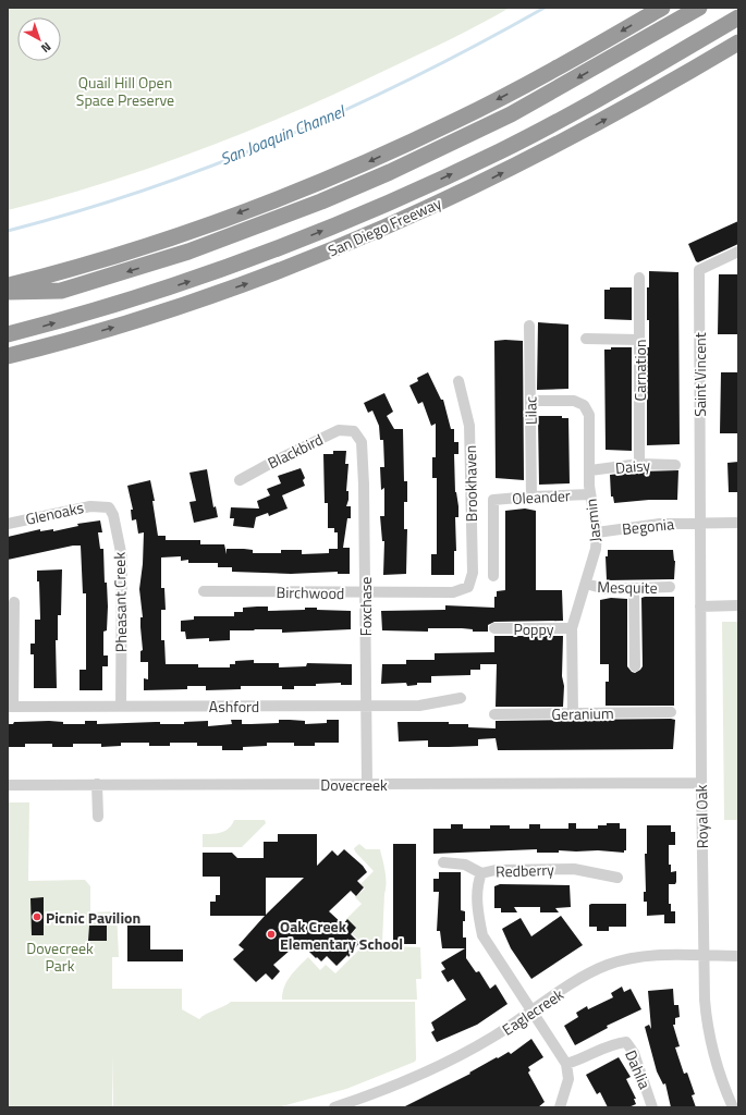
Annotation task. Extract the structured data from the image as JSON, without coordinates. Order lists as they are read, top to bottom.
{
  "streets": {
    "highway": ["San Diego Freeway"],
    "street": [
      "Carnation",
      "Saint Vincent",
      "Lilac",
      "Blackbird",
      "Daisy",
      "Brookhaven",
      "Oleander",
      "Glenoaks",
      "Jasmin",
      "Begonia",
      "Mesquite",
      "Birchwood",
      "Pheasant Creek",
      "Foxchase",
      "Poppy",
      "Ashford",
      "Geranium",
      "Dovecreek",
      "Royal Oak",
      "Redberry",
      "Eaglecreek",
      "Dahlia"
    ]
  },
  "crossings": [
    ["Carnation", "Daisy"],
    ["Saint Vincent", "Begonia"],
    ["Saint Vincent", "Royal Oak"],
    ["Lilac", "Oleander"],
    ["Lilac", "Jasmin"],
    ["Blackbird", "Foxchase"],
    ["Daisy", "Jasmin"],
    ["Brookhaven", "Birchwood"],
    ["Oleander", "Jasmin"],
    ["Glenoaks", "Pheasant Creek"],
    ["Jasmin", "Begonia"],
    ["Jasmin", "Mesquite"],
    ["Jasmin", "Poppy"],
    ["Jasmin", "Geranium"],
    ["Begonia", "Royal Oak"],
    ["Birchwood", "Foxchase"],
    ["Pheasant Creek", "Ashford"],
    ["Foxchase", "Ashford"],
    ["Foxchase", "Dovecreek"],
    ["Dovecreek", "Royal Oak"],
    ["Royal Oak", "Eaglecreek"],
    ["Redberry", "Eaglecreek"],
    ["Redberry", "Dahlia"]
  ],
  "water": ["San Joaquin Channel"],
  "parks": ["Quail Hill Open Space Preserve", "Dovecreek Park"],
  "places": ["Picnic Pavilion", "Oak Creek Elementary School"],
  "north": "bottom right"
}
